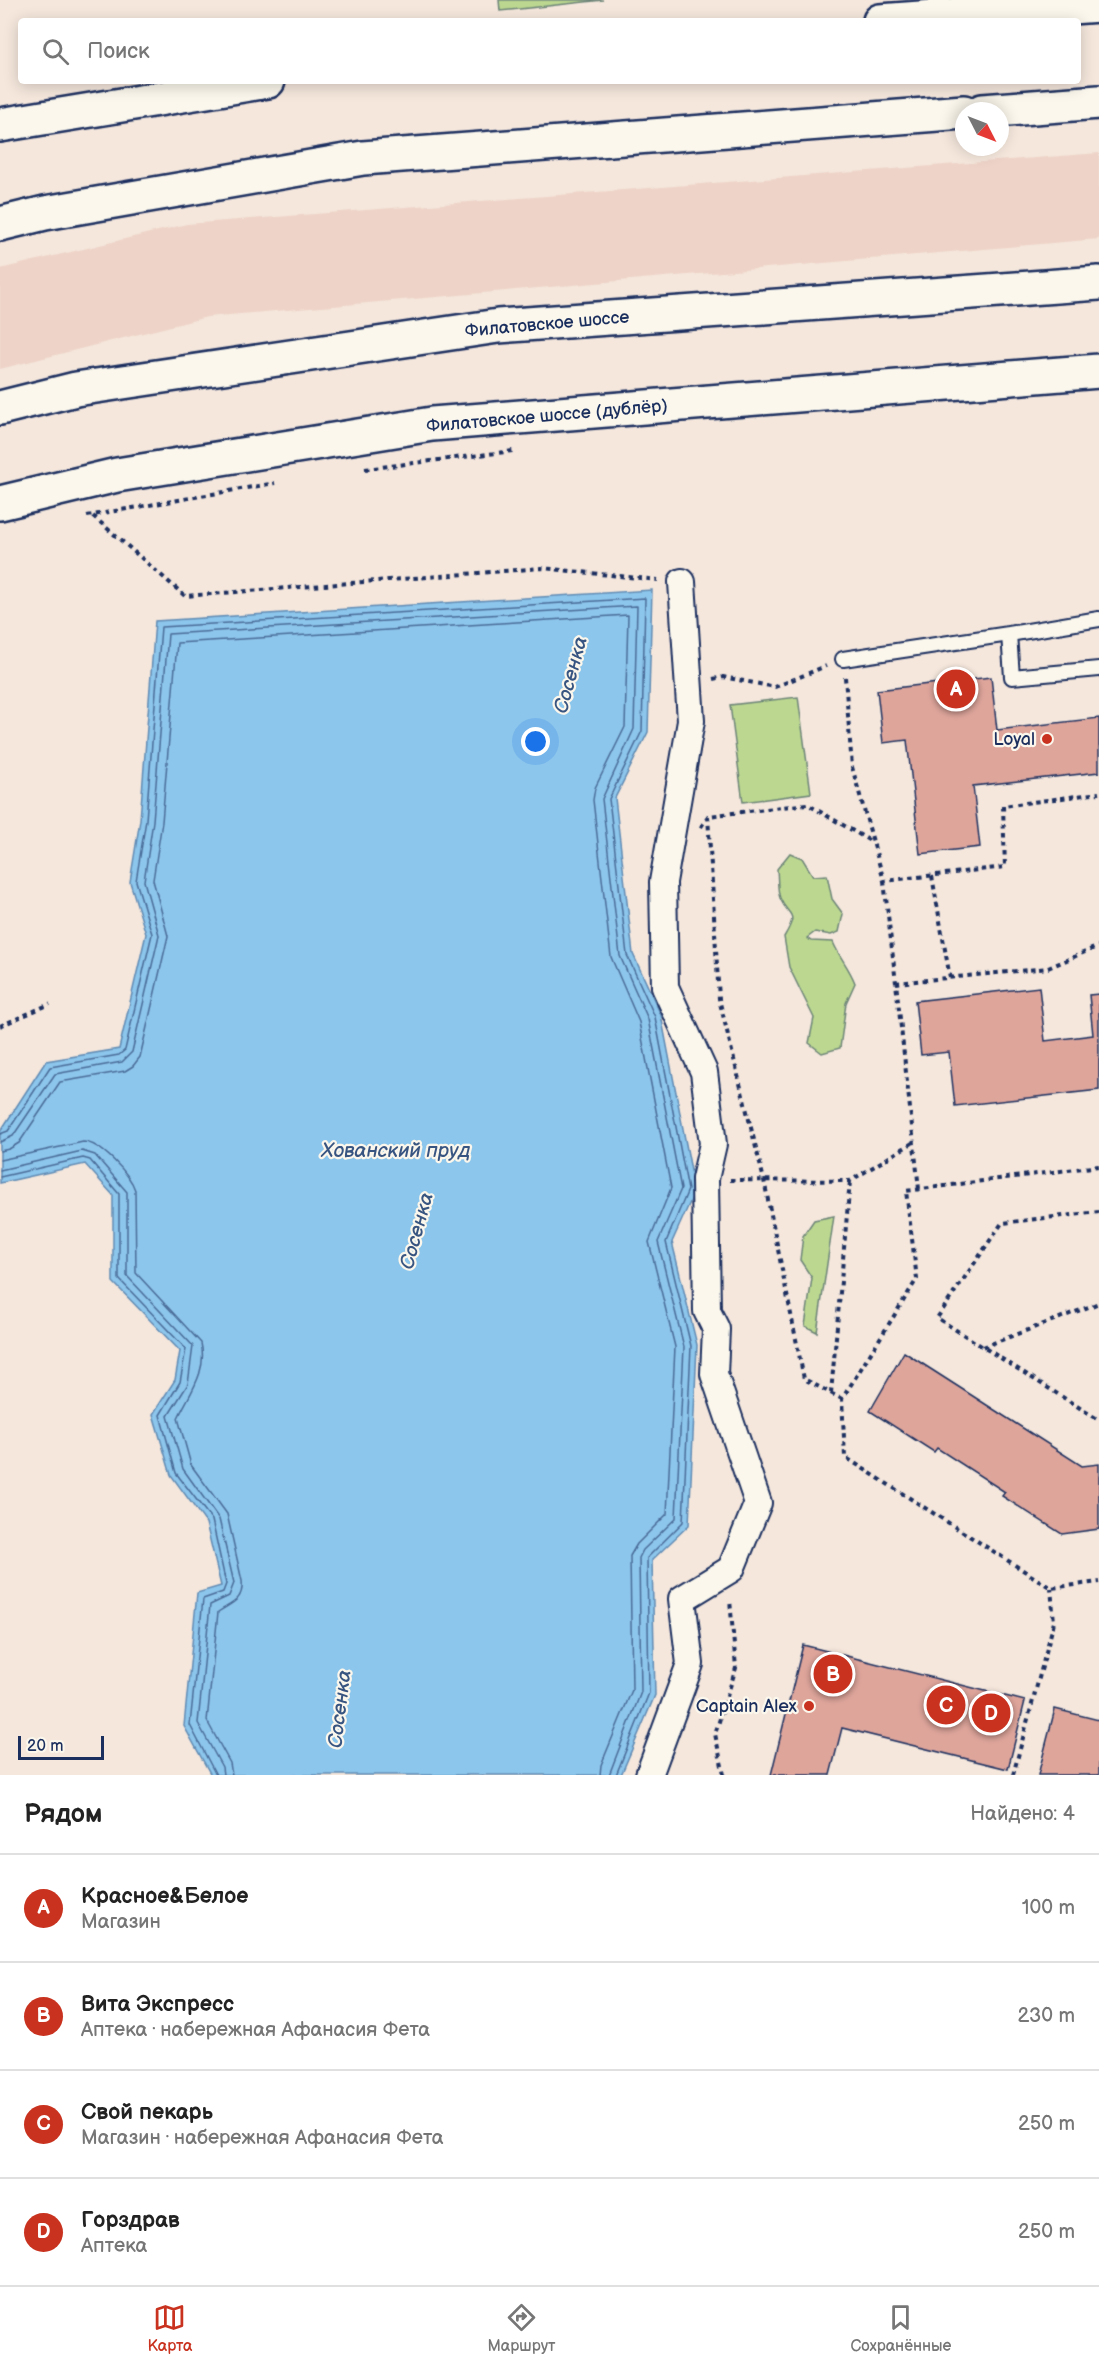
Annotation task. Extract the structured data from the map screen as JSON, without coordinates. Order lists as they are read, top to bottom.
{
  "streets": {
    "main road": ["Филатовское шоссе", "Филатовское шоссе (дублёр)"]
  },
  "water": ["Сосенка", "Хованский пруд"],
  "places": ["Loyal", "Captain Alex"],
  "scale_bar": "20 m",
  "north": "bottom right",
  "page": {
    "search": "Поиск",
    "pins": [
      "A",
      "B",
      "C",
      "D"
    ],
    "scale": "20 m",
    "heading": ["Рядом", "Найдено: 4"],
    "list": [
      {
        "mark": "A",
        "name": "Красное&Белое",
        "note": "Магазин",
        "value": "100 m"
      },
      {
        "mark": "B",
        "name": "Вита Экспресс",
        "note": "Аптека · набережная Афанасия Фета",
        "value": "230 m"
      },
      {
        "mark": "C",
        "name": "Свой пекарь",
        "note": "Магазин · набережная Афанасия Фета",
        "value": "250 m"
      },
      {
        "mark": "D",
        "name": "Горздрав",
        "note": "Аптека",
        "value": "250 m"
      }
    ],
    "nav": ["Карта", "Маршрут", "Сохранённые"]
  }
}
